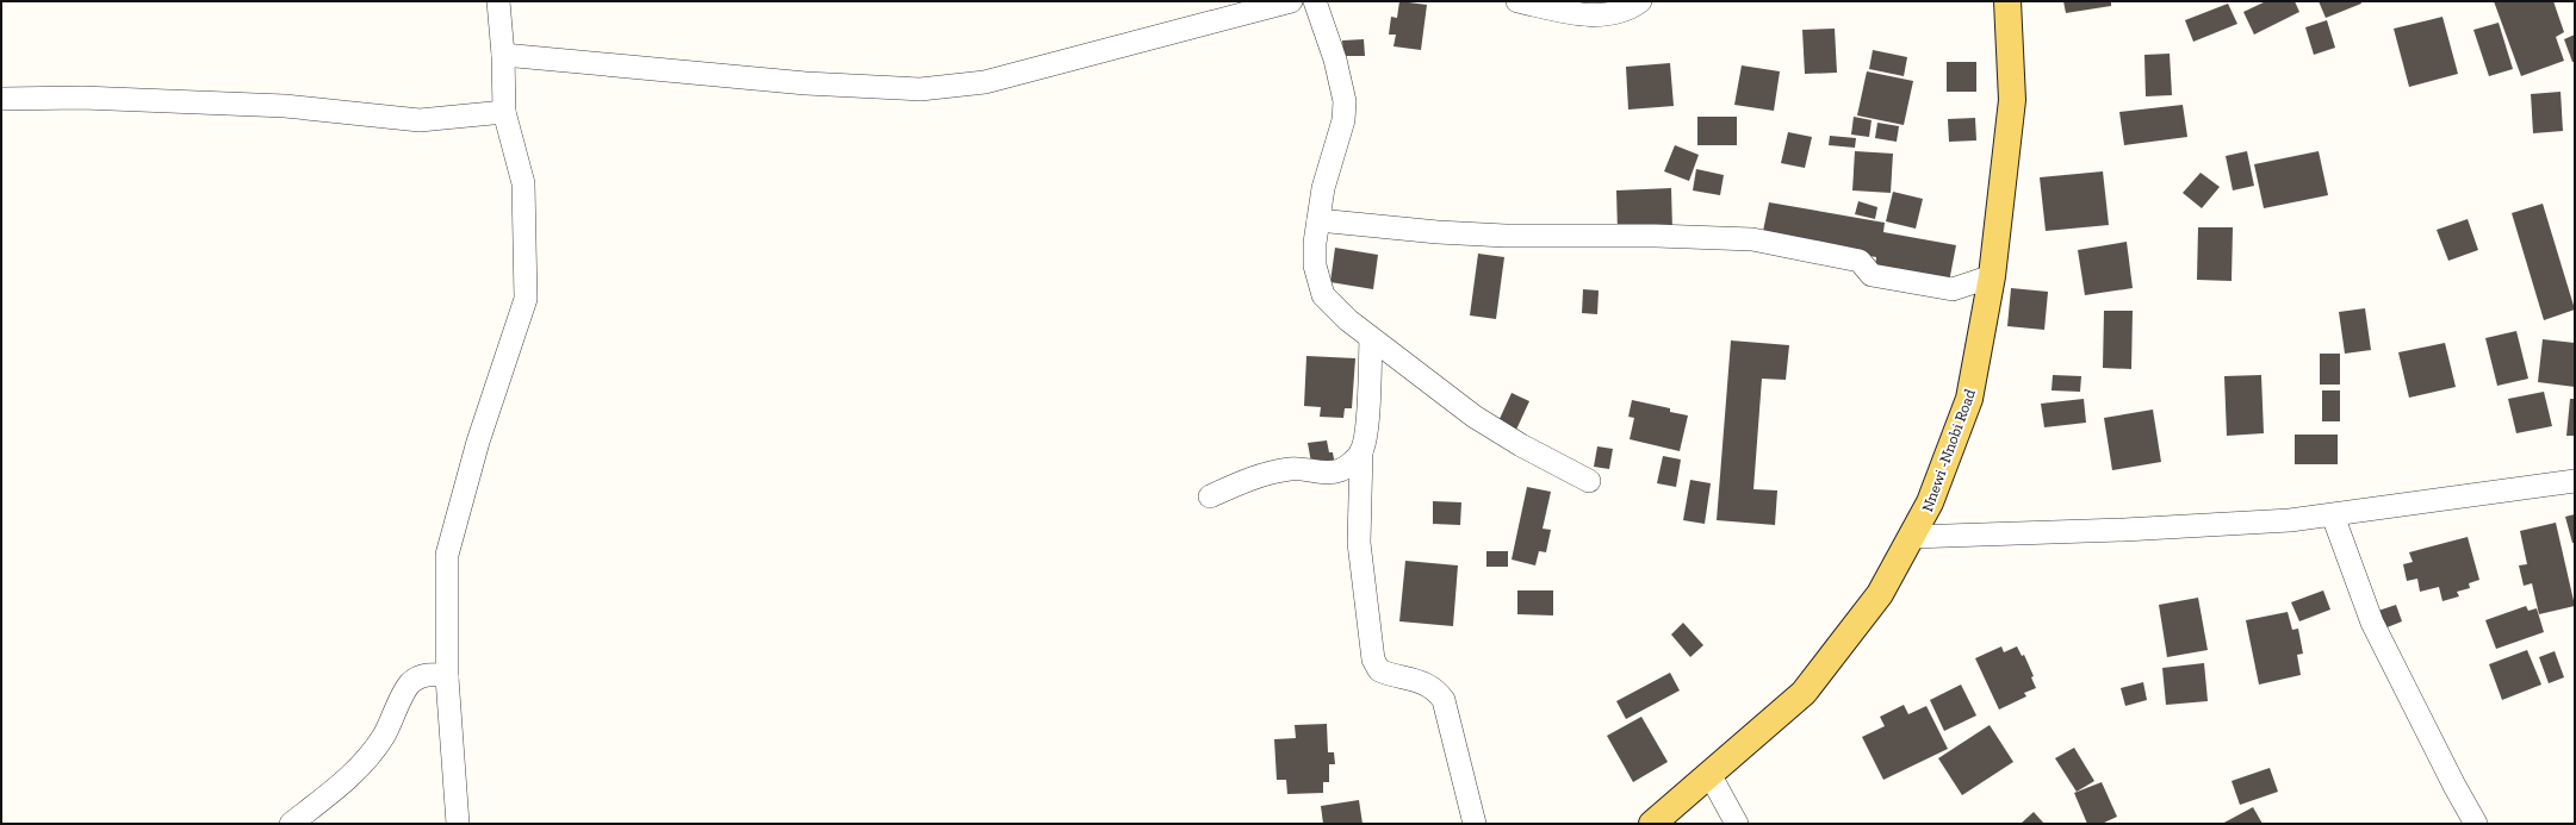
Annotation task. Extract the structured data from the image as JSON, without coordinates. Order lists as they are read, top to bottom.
{
  "streets": {
    "main road": ["Nnewi -Nnobi Road"]
  }
}
